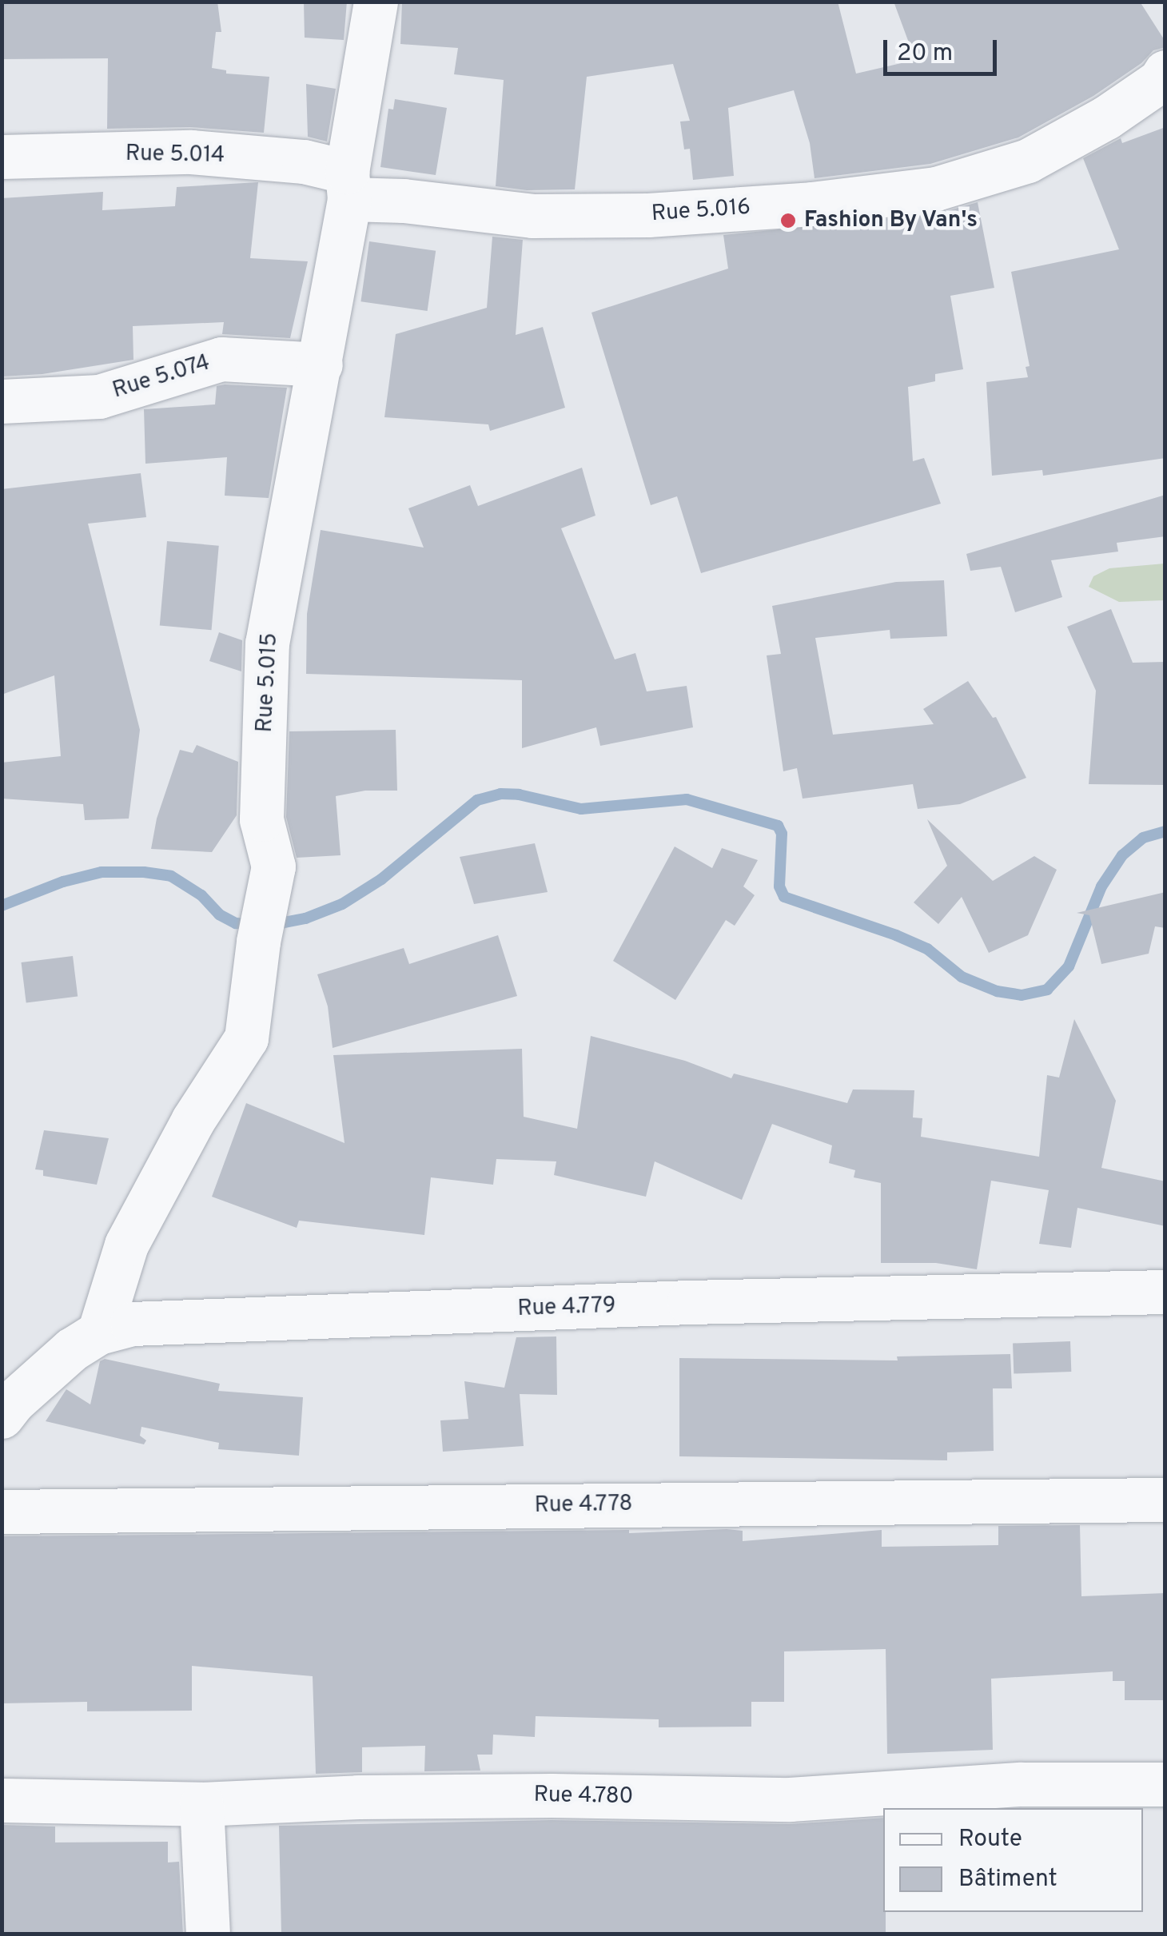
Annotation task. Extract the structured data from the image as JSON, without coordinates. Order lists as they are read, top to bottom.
{
  "streets": {
    "street": [
      "Rue 5.014",
      "Rue 5.016",
      "Rue 5.074",
      "Rue 5.015",
      "Rue 4.779",
      "Rue 4.778",
      "Rue 4.780"
    ]
  },
  "crossings": [
    ["Rue 5.014", "Rue 5.016"],
    ["Rue 5.014", "Rue 5.015"],
    ["Rue 5.016", "Rue 5.015"],
    ["Rue 5.074", "Rue 5.015"],
    ["Rue 5.015", "Rue 4.779"]
  ],
  "places": ["Fashion By Van's"],
  "legend": ["Route", "Bâtiment"],
  "scale_bar": "20 m"
}
